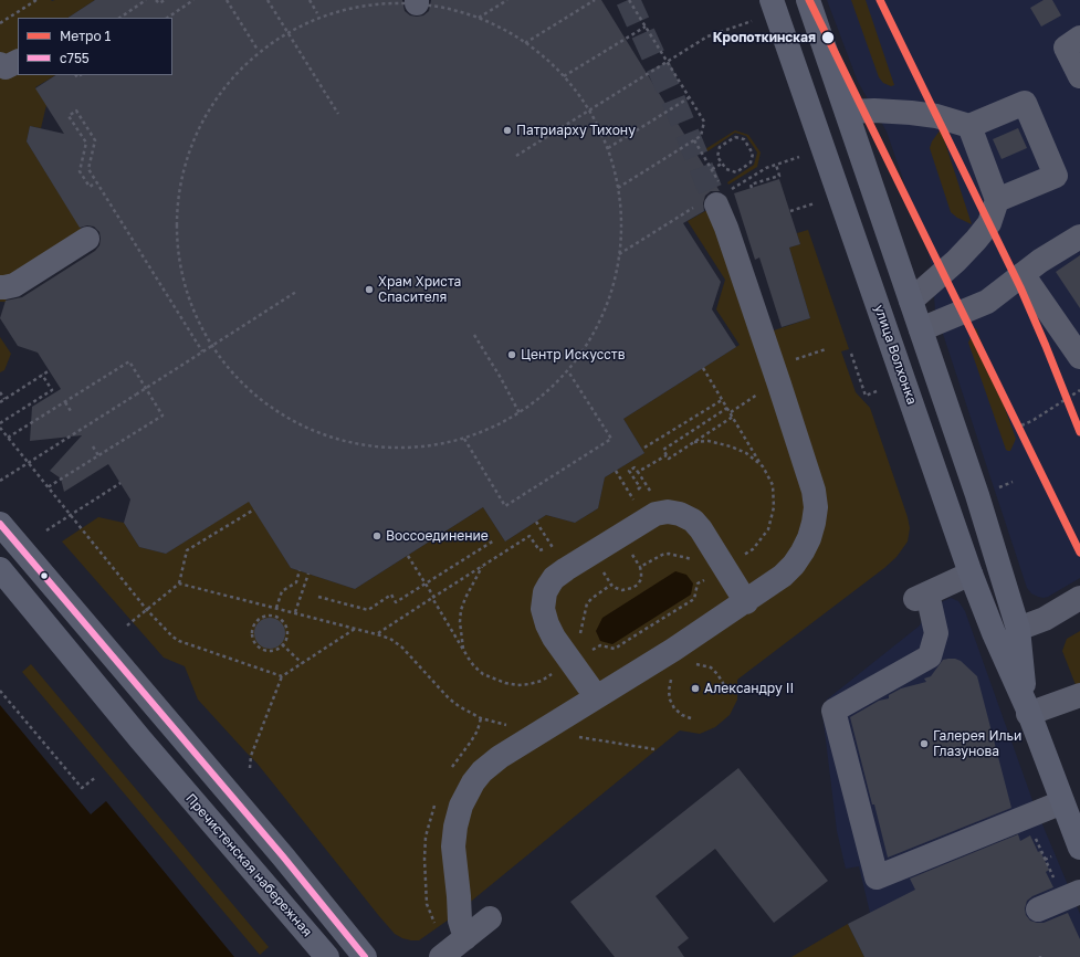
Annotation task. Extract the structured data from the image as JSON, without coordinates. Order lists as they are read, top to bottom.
{
  "streets": {
    "main road": ["улица Волхонка", "Пречистенская набережная"]
  },
  "places": [
    "Кропоткинская",
    "Патриарху Тихону",
    "Храм Христа Спасителя",
    "Центр Искусств",
    "Воссоединение",
    "Александру II",
    "Галерея Ильи Глазунова"
  ],
  "lines": ["metro line 1", "transit line с755"],
  "legend": ["Метро 1", "с755"]
}
